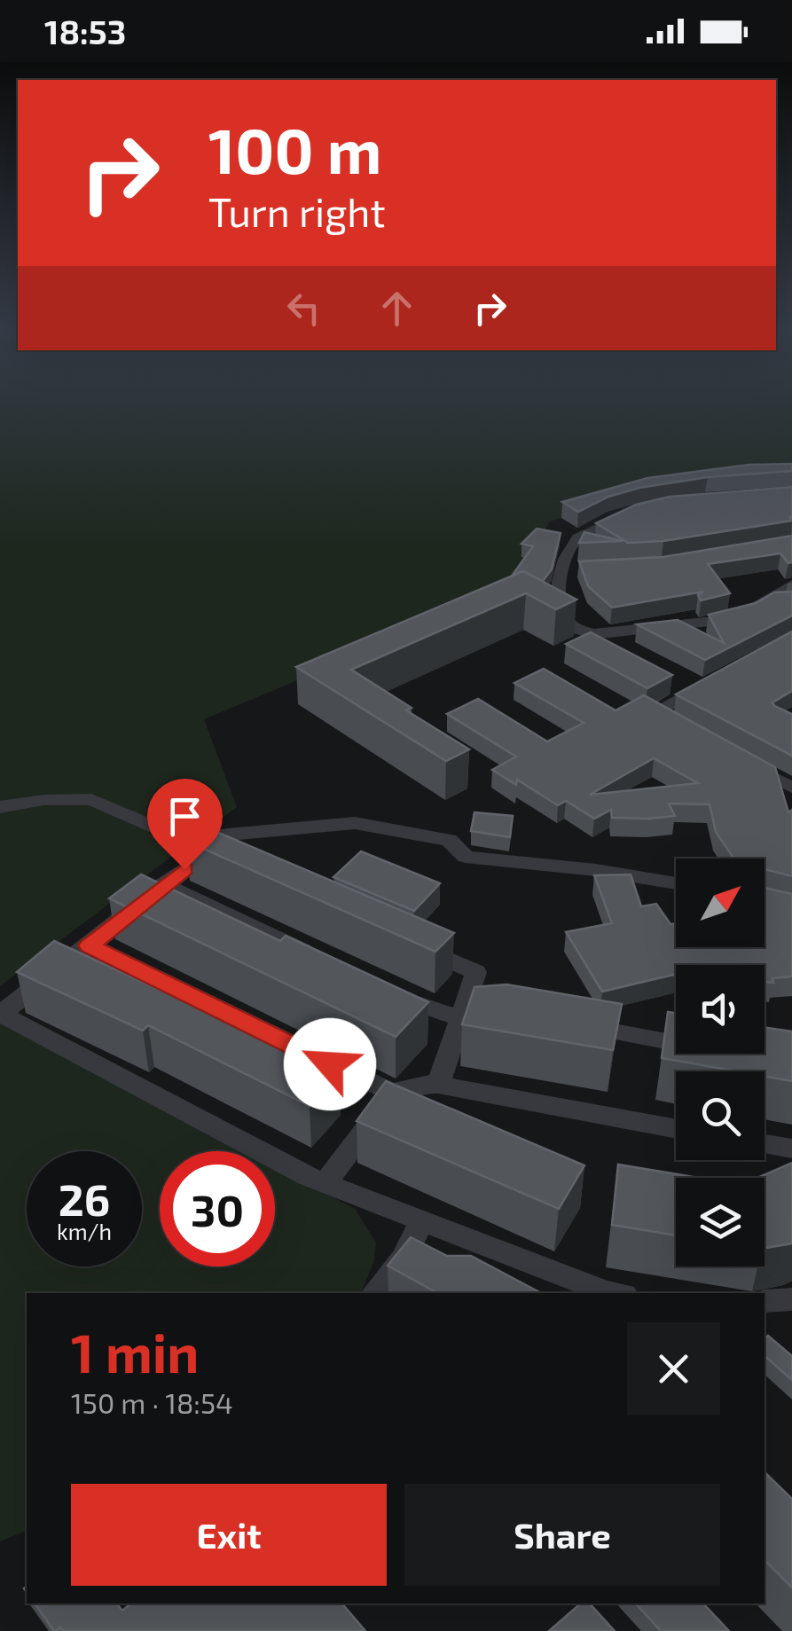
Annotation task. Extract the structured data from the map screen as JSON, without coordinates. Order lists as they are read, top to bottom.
{
  "north": "top right",
  "page": {
    "status": "18:53",
    "turn": ["100 m", "Turn right"],
    "speed": "26 km/h",
    "limit": "30",
    "heading": ["1 min", "150 m · 18:54"],
    "buttons": ["Exit", "Share"]
  }
}
